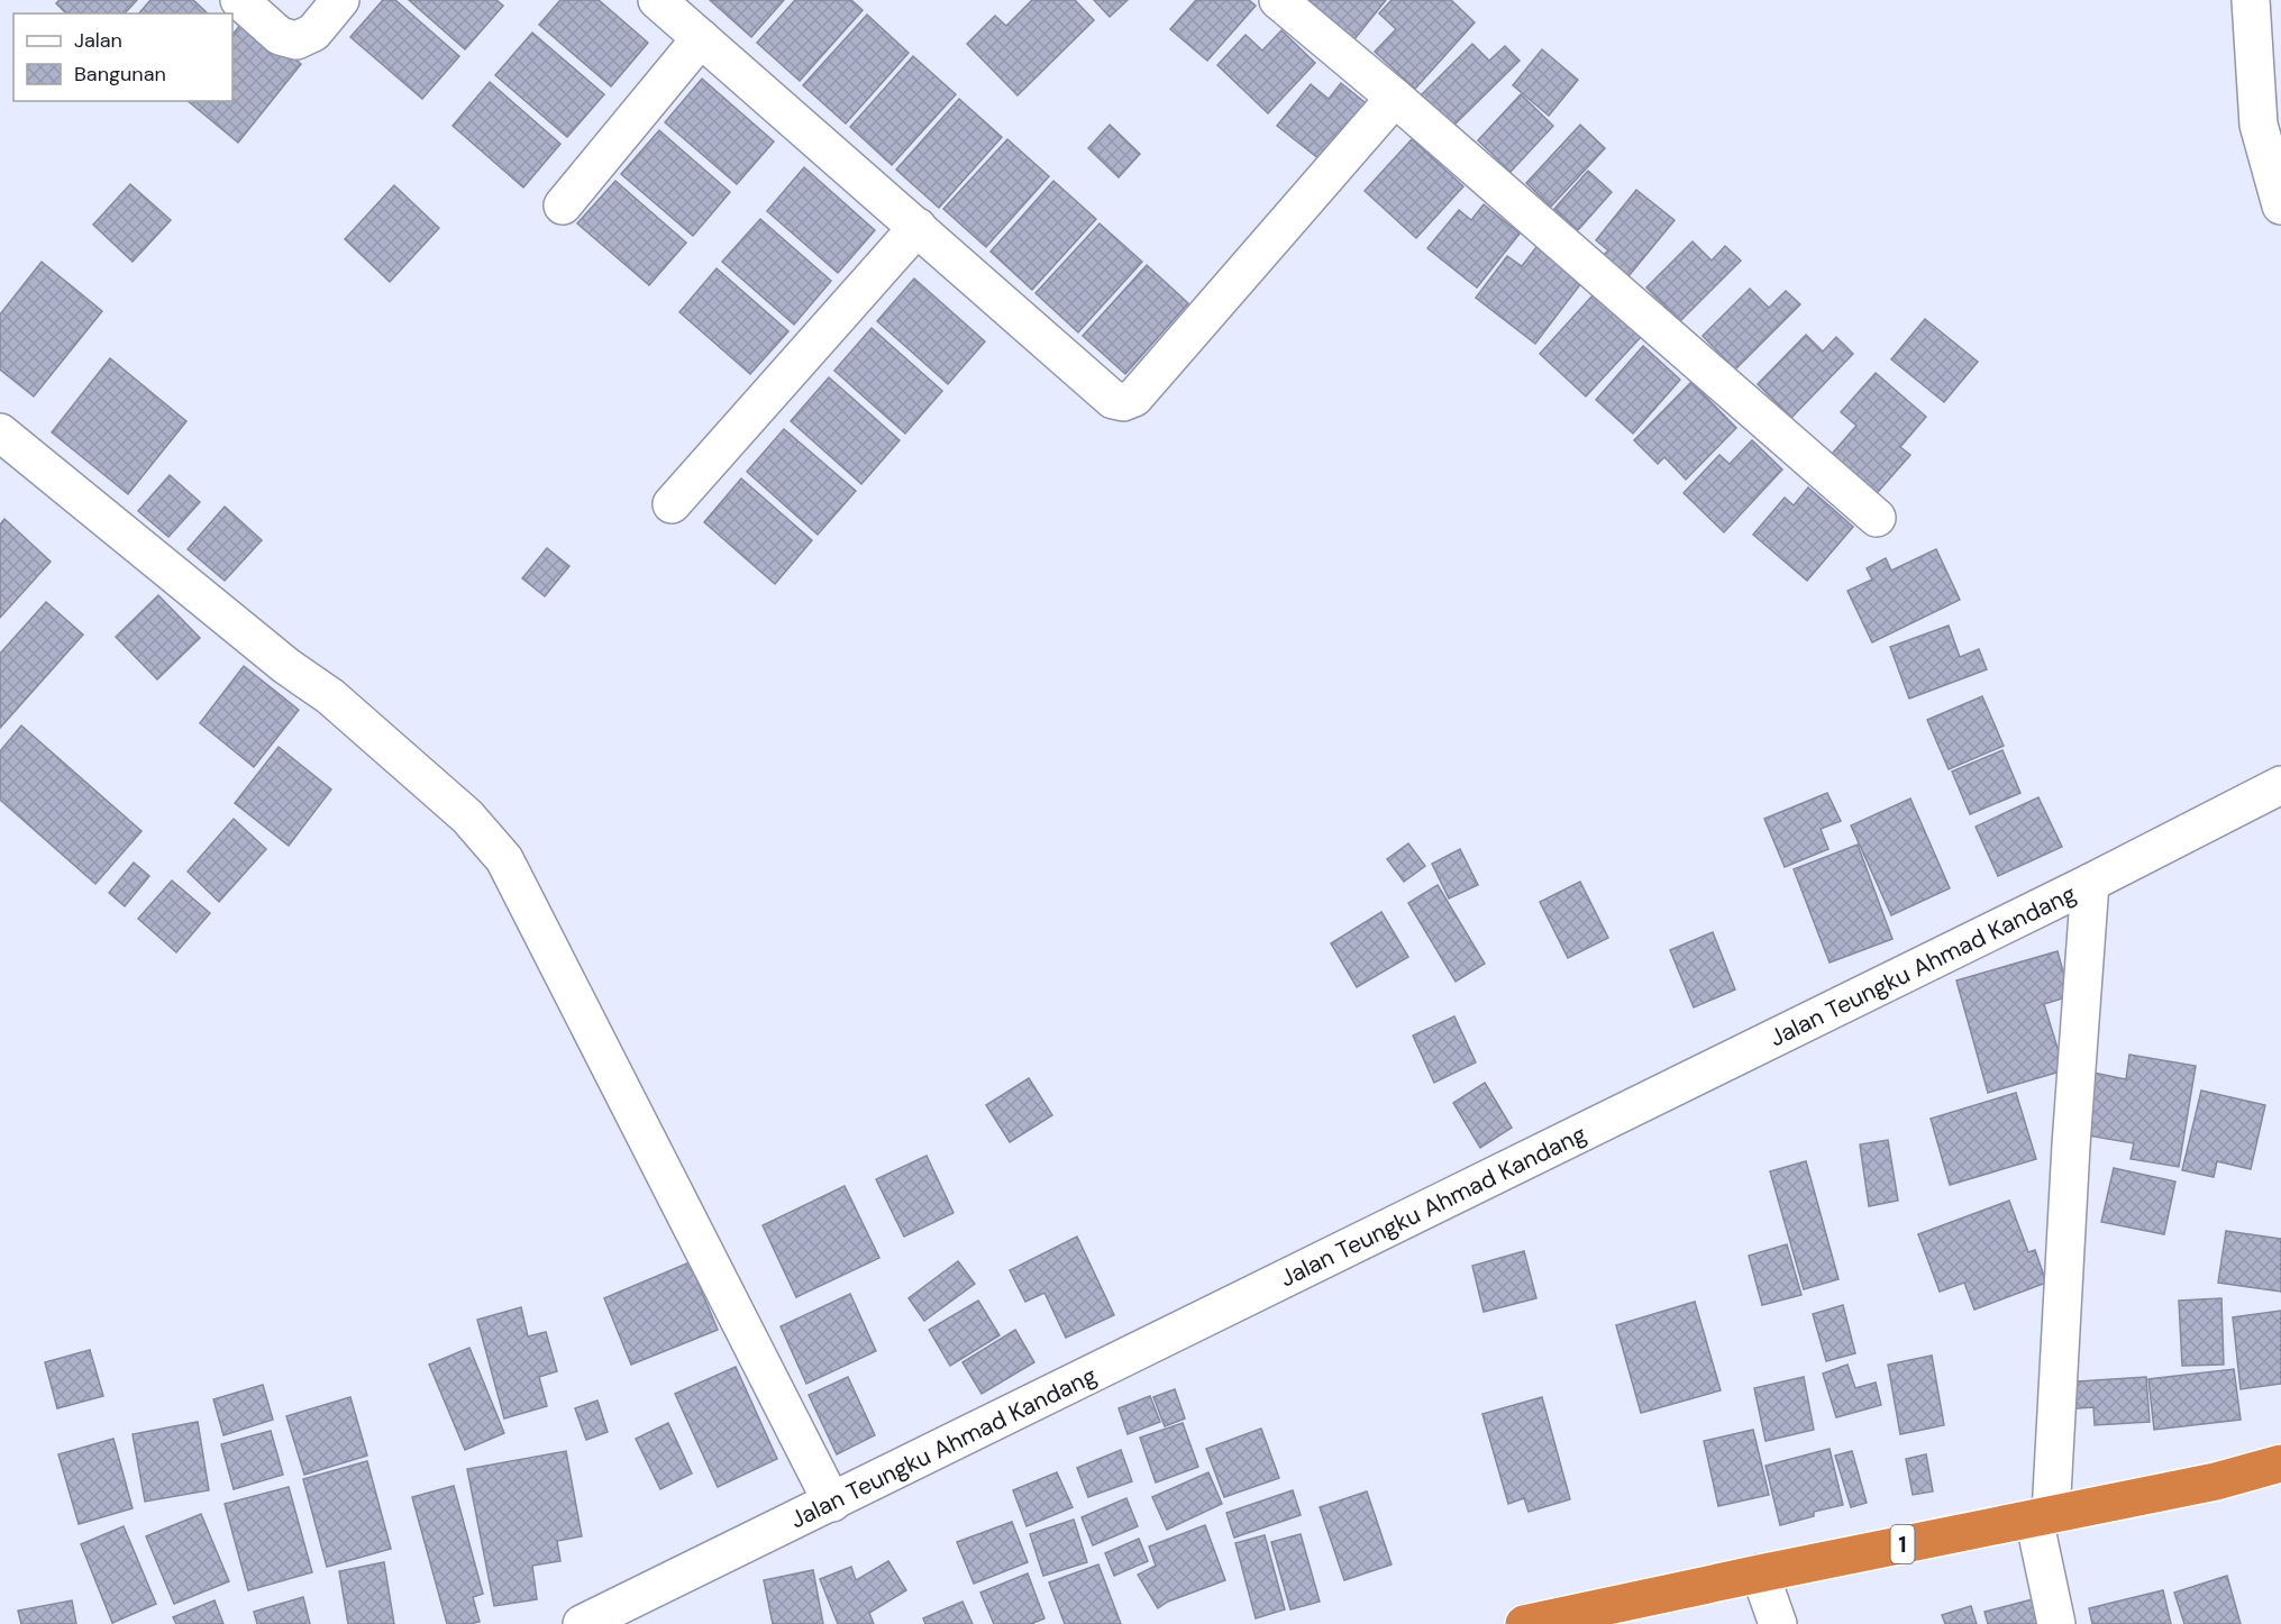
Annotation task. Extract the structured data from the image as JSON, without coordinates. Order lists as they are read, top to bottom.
{
  "streets": {
    "highway": ["1"],
    "street": ["Jalan Teungku Ahmad Kandang"]
  },
  "legend": ["Jalan", "Bangunan"]
}
